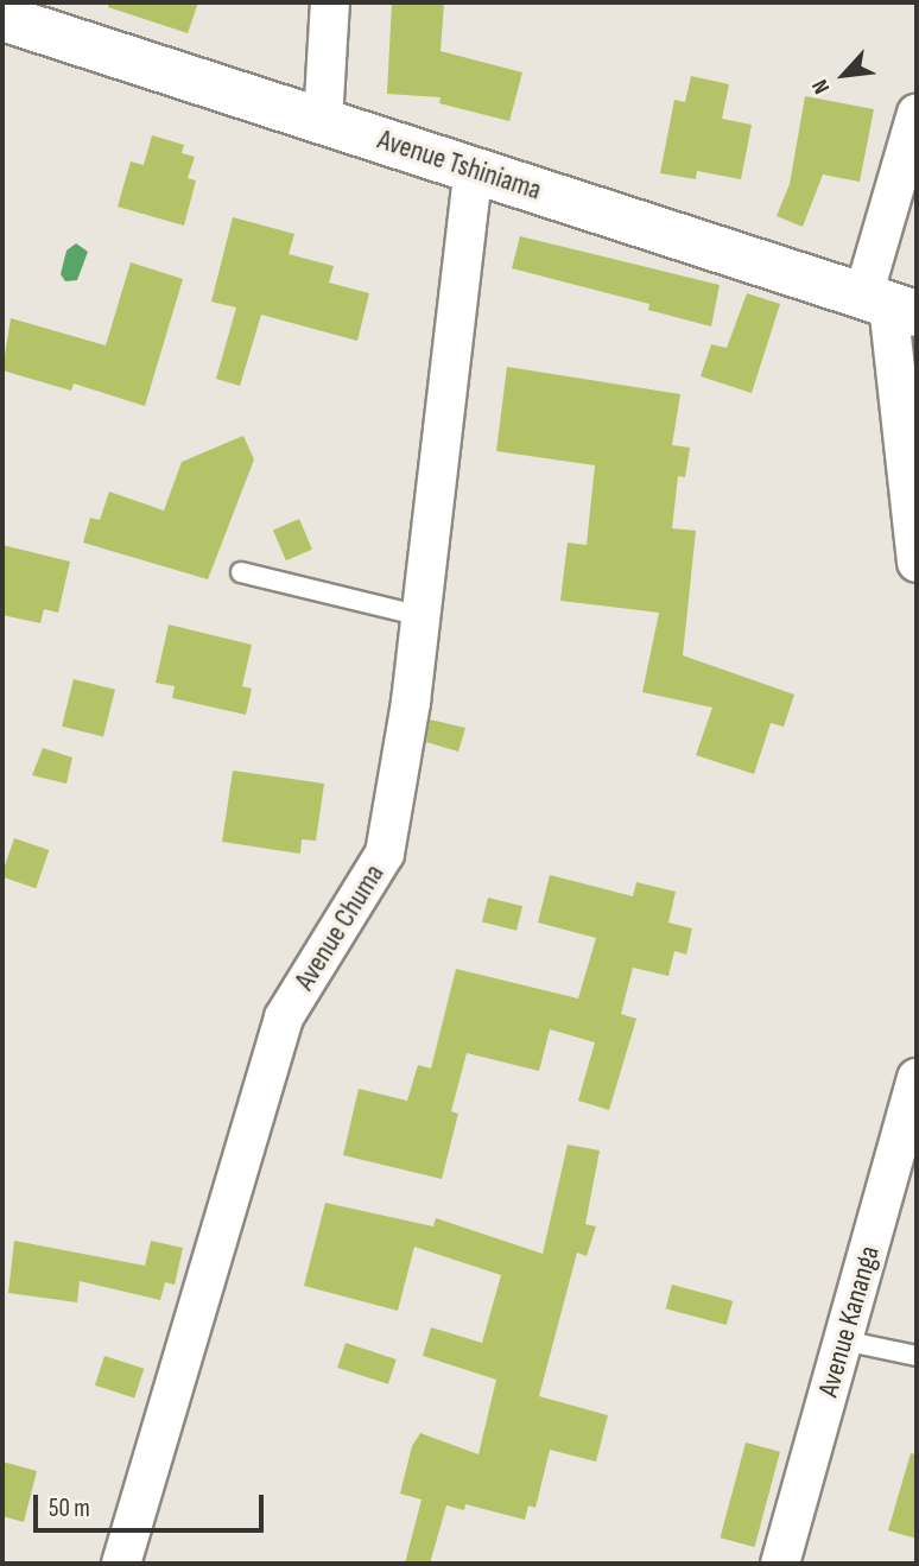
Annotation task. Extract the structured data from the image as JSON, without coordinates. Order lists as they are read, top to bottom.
{
  "streets": {
    "street": ["Avenue Tshiniama", "Avenue Chuma", "Avenue Kananga"]
  },
  "crossings": [
    ["Avenue Tshiniama", "Avenue Chuma"]
  ],
  "scale_bar": "50 m",
  "north": "bottom left"
}
